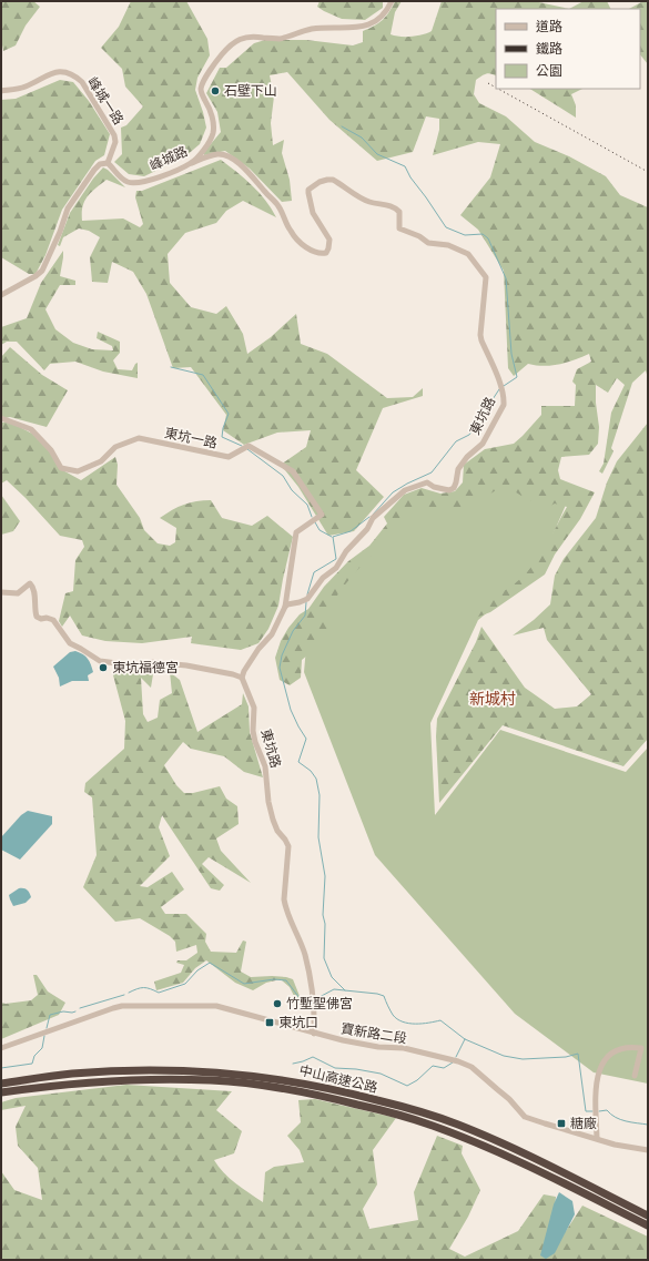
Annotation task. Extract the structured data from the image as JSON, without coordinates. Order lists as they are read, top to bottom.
{
  "streets": {
    "highway": ["中山高速公路"],
    "street": [
      "峰城一路",
      "峰城路",
      "東坑路",
      "東坑一路",
      "寶新路二段"
    ]
  },
  "crossings": [
    ["峰城一路", "峰城路"],
    ["峰城路", "東坑路"],
    ["東坑路", "東坑一路"],
    ["東坑路", "寶新路二段"]
  ],
  "districts": ["新城村"],
  "places": {
    "other": ["石壁下山", "東坑福德宮", "竹塹聖佛宮"],
    "transit": ["東坑口", "糖廠"]
  },
  "legend": ["道路", "鐵路", "公園"]
}
